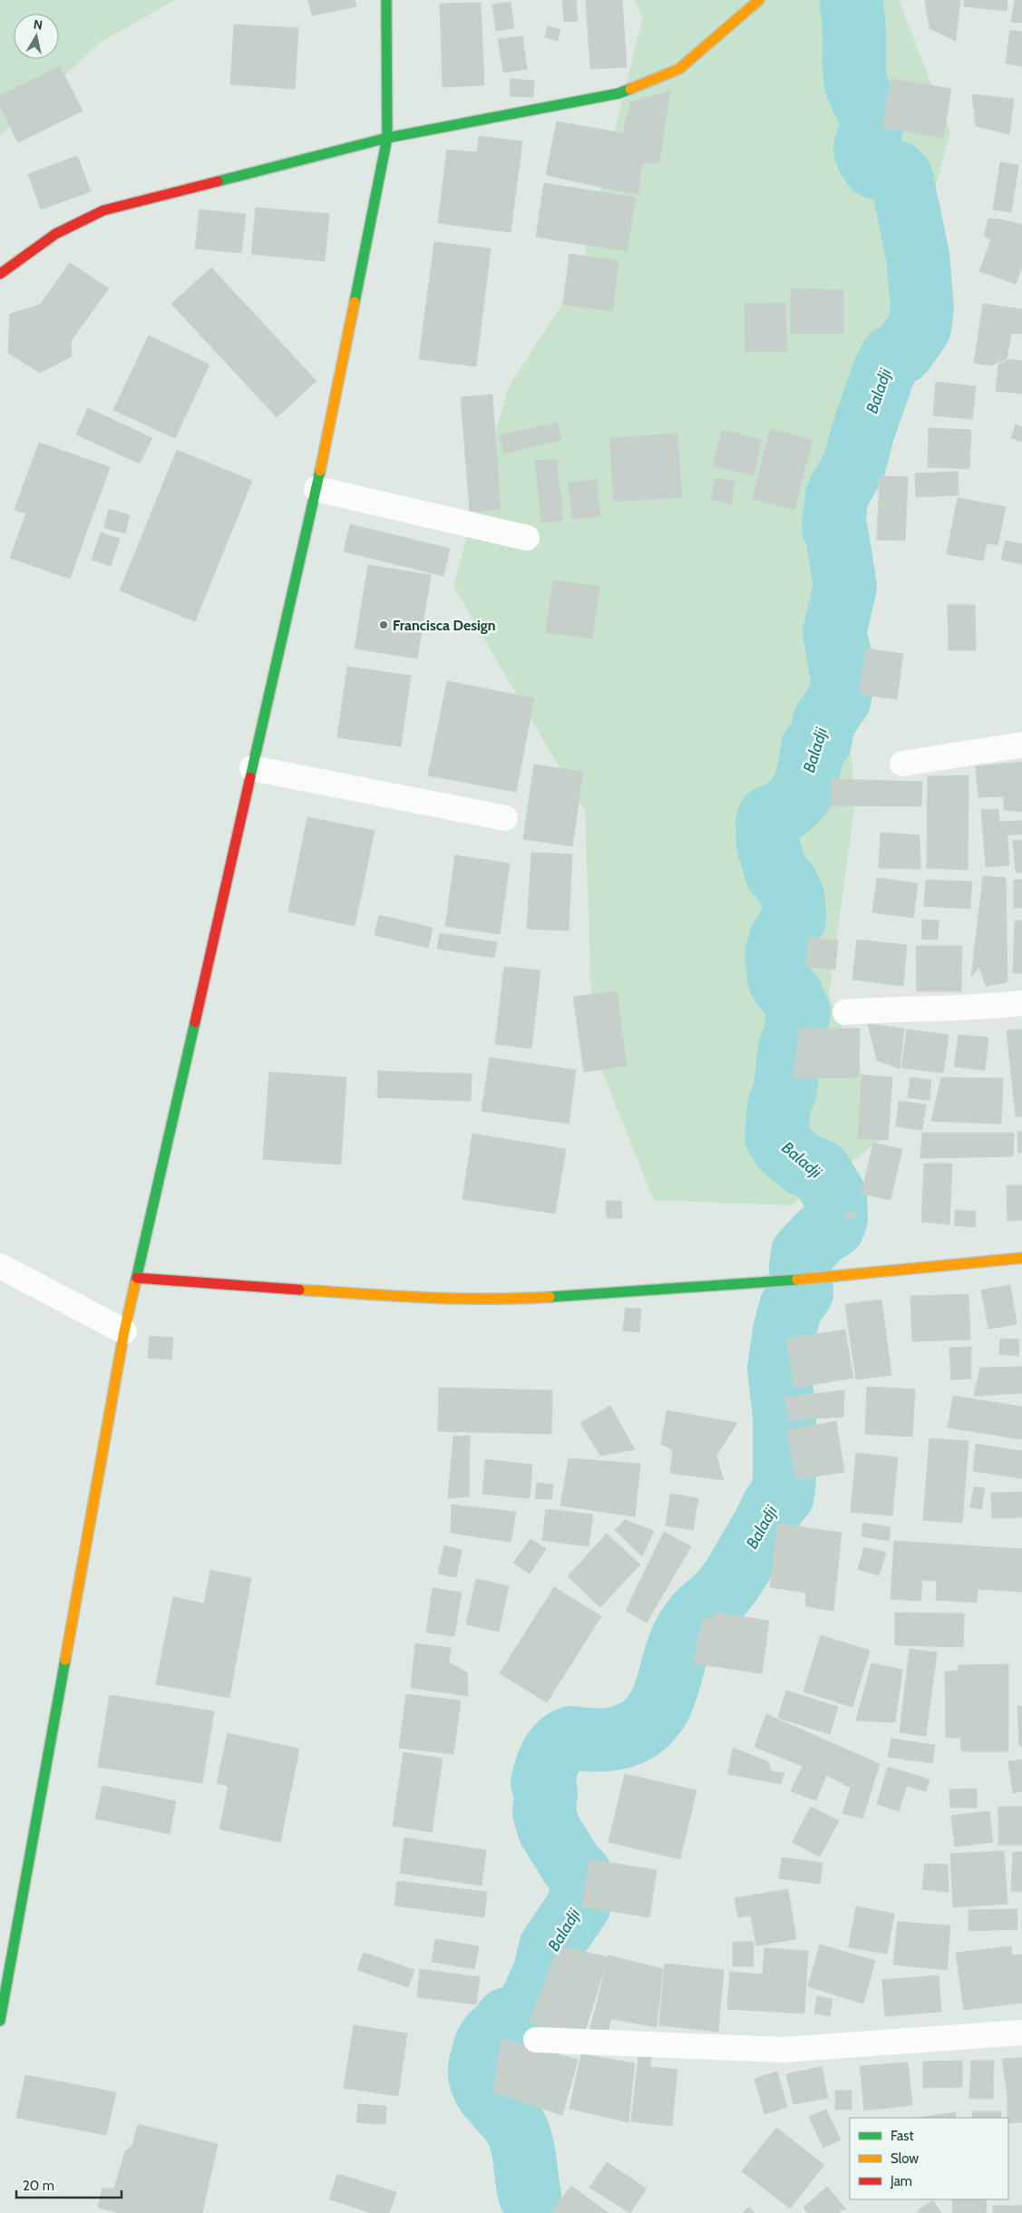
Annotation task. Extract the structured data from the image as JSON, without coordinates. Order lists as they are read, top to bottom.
{
  "water": ["Baladji"],
  "places": ["Francisca Design"],
  "legend": ["Fast", "Slow", "Jam"],
  "scale_bar": "20 m",
  "north": "top"
}
